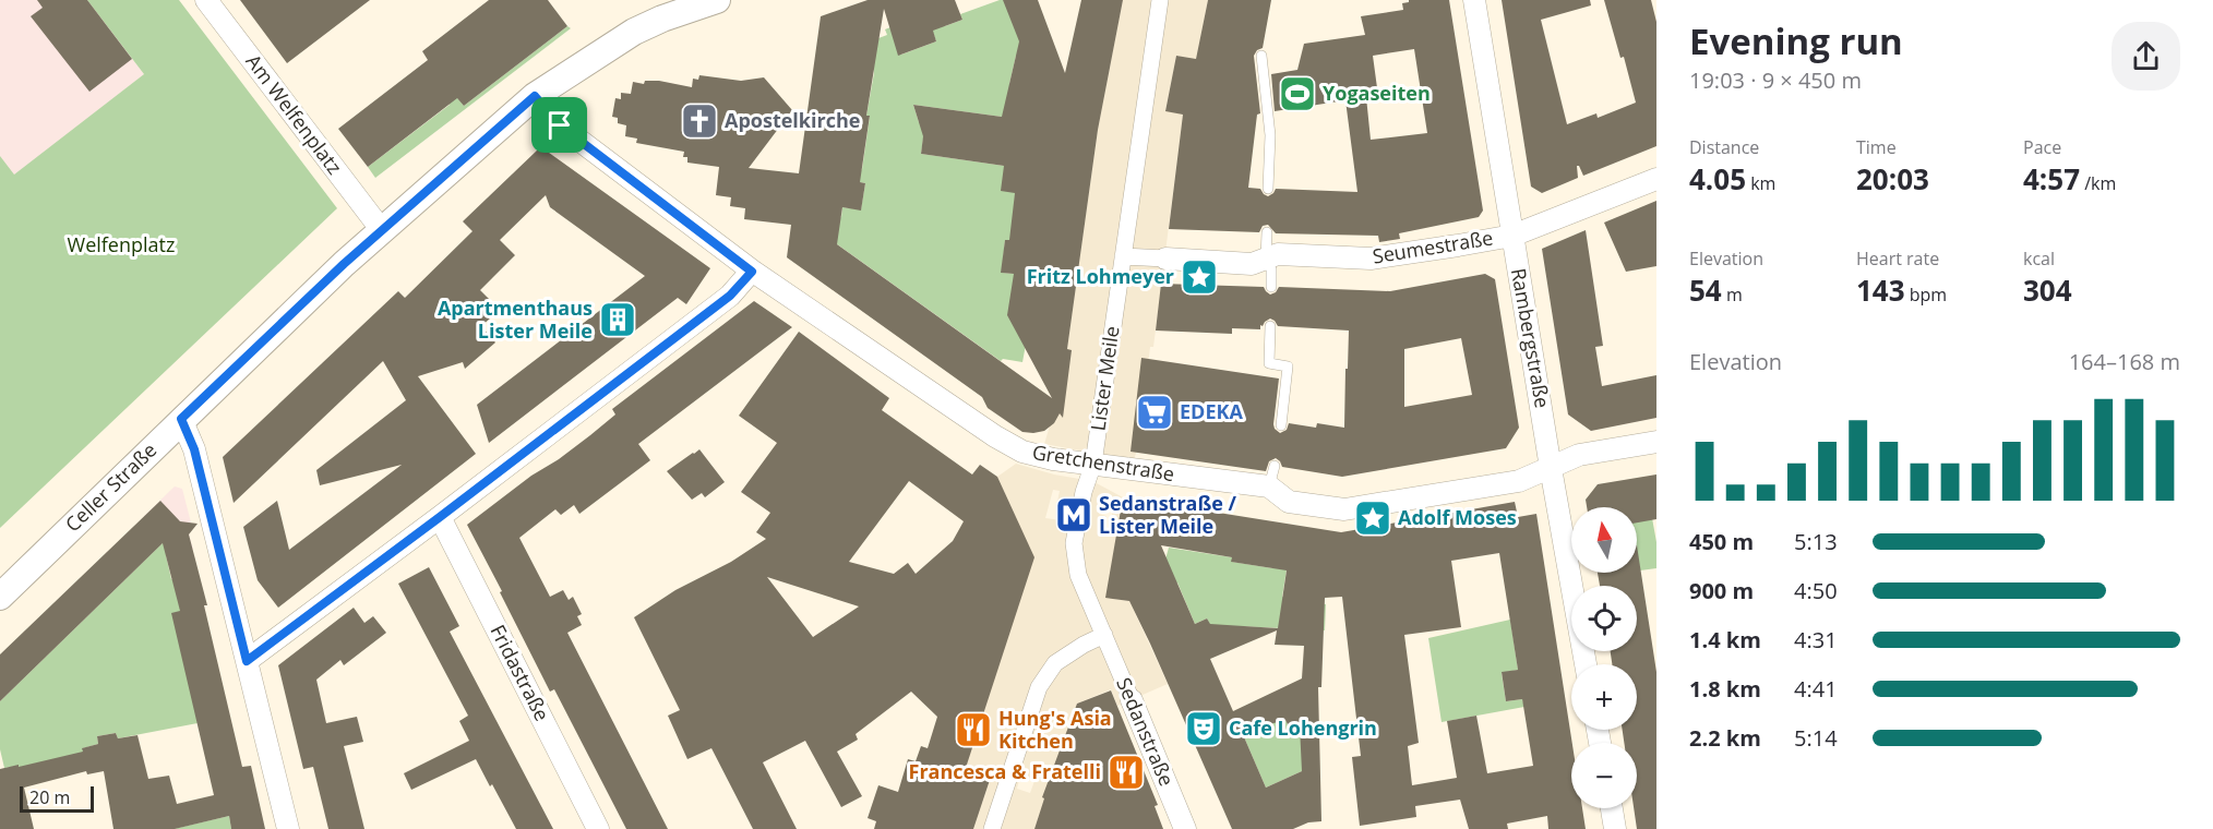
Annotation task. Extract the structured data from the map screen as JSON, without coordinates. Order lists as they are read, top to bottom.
{
  "streets": {
    "street": [
      "Am Welfenplatz",
      "Seumestraße",
      "Rambergstraße",
      "Lister Meile",
      "Gretchenstraße",
      "Celler Straße",
      "Fridastraße",
      "Sedanstraße"
    ]
  },
  "crossings": [
    ["Am Welfenplatz", "Celler Straße"],
    ["Seumestraße", "Rambergstraße"],
    ["Seumestraße", "Lister Meile"],
    ["Rambergstraße", "Gretchenstraße"],
    ["Lister Meile", "Gretchenstraße"],
    ["Lister Meile", "Sedanstraße"],
    ["Gretchenstraße", "Celler Straße"]
  ],
  "parks": ["Welfenplatz"],
  "places": {
    "sports": ["Yogaseiten"],
    "church": ["Apostelkirche"],
    "place": ["Fritz Lohmeyer", "Adolf Moses"],
    "building": ["Apartmenthaus Lister Meile"],
    "supermarket": ["EDEKA"],
    "metro station": ["Sedanstraße / Lister Meile"],
    "theatre": ["Cafe Lohengrin"],
    "restaurant": ["Hung's Asia Kitchen", "Francesca & Fratelli"]
  },
  "scale_bar": "20 m",
  "north": "top",
  "page": {
    "heading": ["Evening run", "19:03 · 9 × 450 m"],
    "stats": [
      ["Distance", "4.05 km"],
      ["Time", "20:03"],
      ["Pace", "4:57 /km"],
      ["Elevation", "54 m"],
      ["Heart rate", "143 bpm"],
      ["kcal", "304"]
    ],
    "chart": ["Elevation", "164–168 m"],
    "map_buttons": ["+", "−"],
    "list": [
      {
        "name": "450 m",
        "note": "5:13"
      },
      {
        "name": "900 m",
        "note": "4:50"
      },
      {
        "name": "1.4 km",
        "note": "4:31"
      },
      {
        "name": "1.8 km",
        "note": "4:41"
      },
      {
        "name": "2.2 km",
        "note": "5:14"
      }
    ],
    "scale": "20 m"
  }
}
